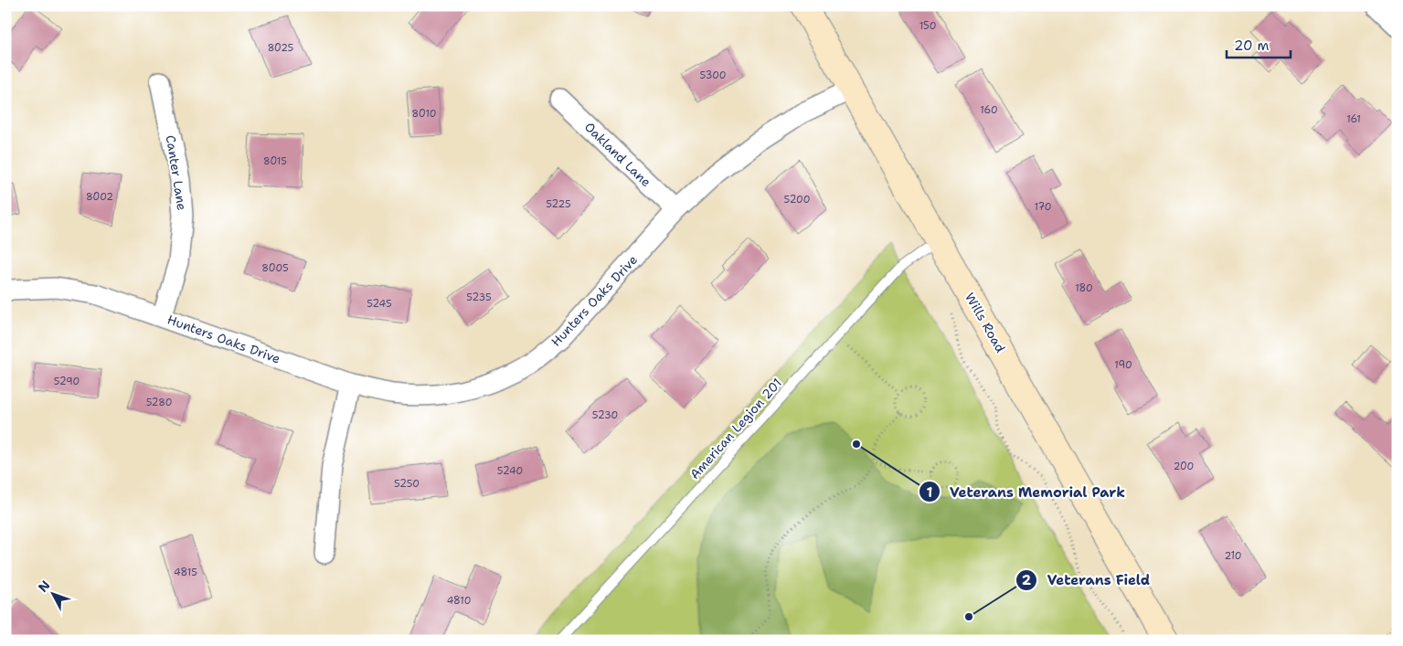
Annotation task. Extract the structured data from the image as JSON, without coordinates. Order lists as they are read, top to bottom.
{
  "streets": {
    "street": [
      "Oakland Lane",
      "Canter Lane",
      "Hunters Oaks Drive",
      "Wills Road"
    ],
    "lane": ["American Legion 201"]
  },
  "crossings": [
    ["Oakland Lane", "Hunters Oaks Drive"],
    ["Canter Lane", "Hunters Oaks Drive"],
    ["Hunters Oaks Drive", "Wills Road"],
    ["Wills Road", "American Legion 201"]
  ],
  "places": ["Veterans Memorial Park", "Veterans Field"],
  "house_numbers": [
    "150",
    "8025",
    "5300",
    "160",
    "8010",
    "161",
    "8015",
    "8002",
    "5200",
    "5225",
    "170",
    "8005",
    "180",
    "5235",
    "5245",
    "190",
    "5290",
    "5280",
    "5230",
    "200",
    "5240",
    "5250",
    "210",
    "4815",
    "4810"
  ],
  "scale_bar": "20 m",
  "north": "top left"
}
